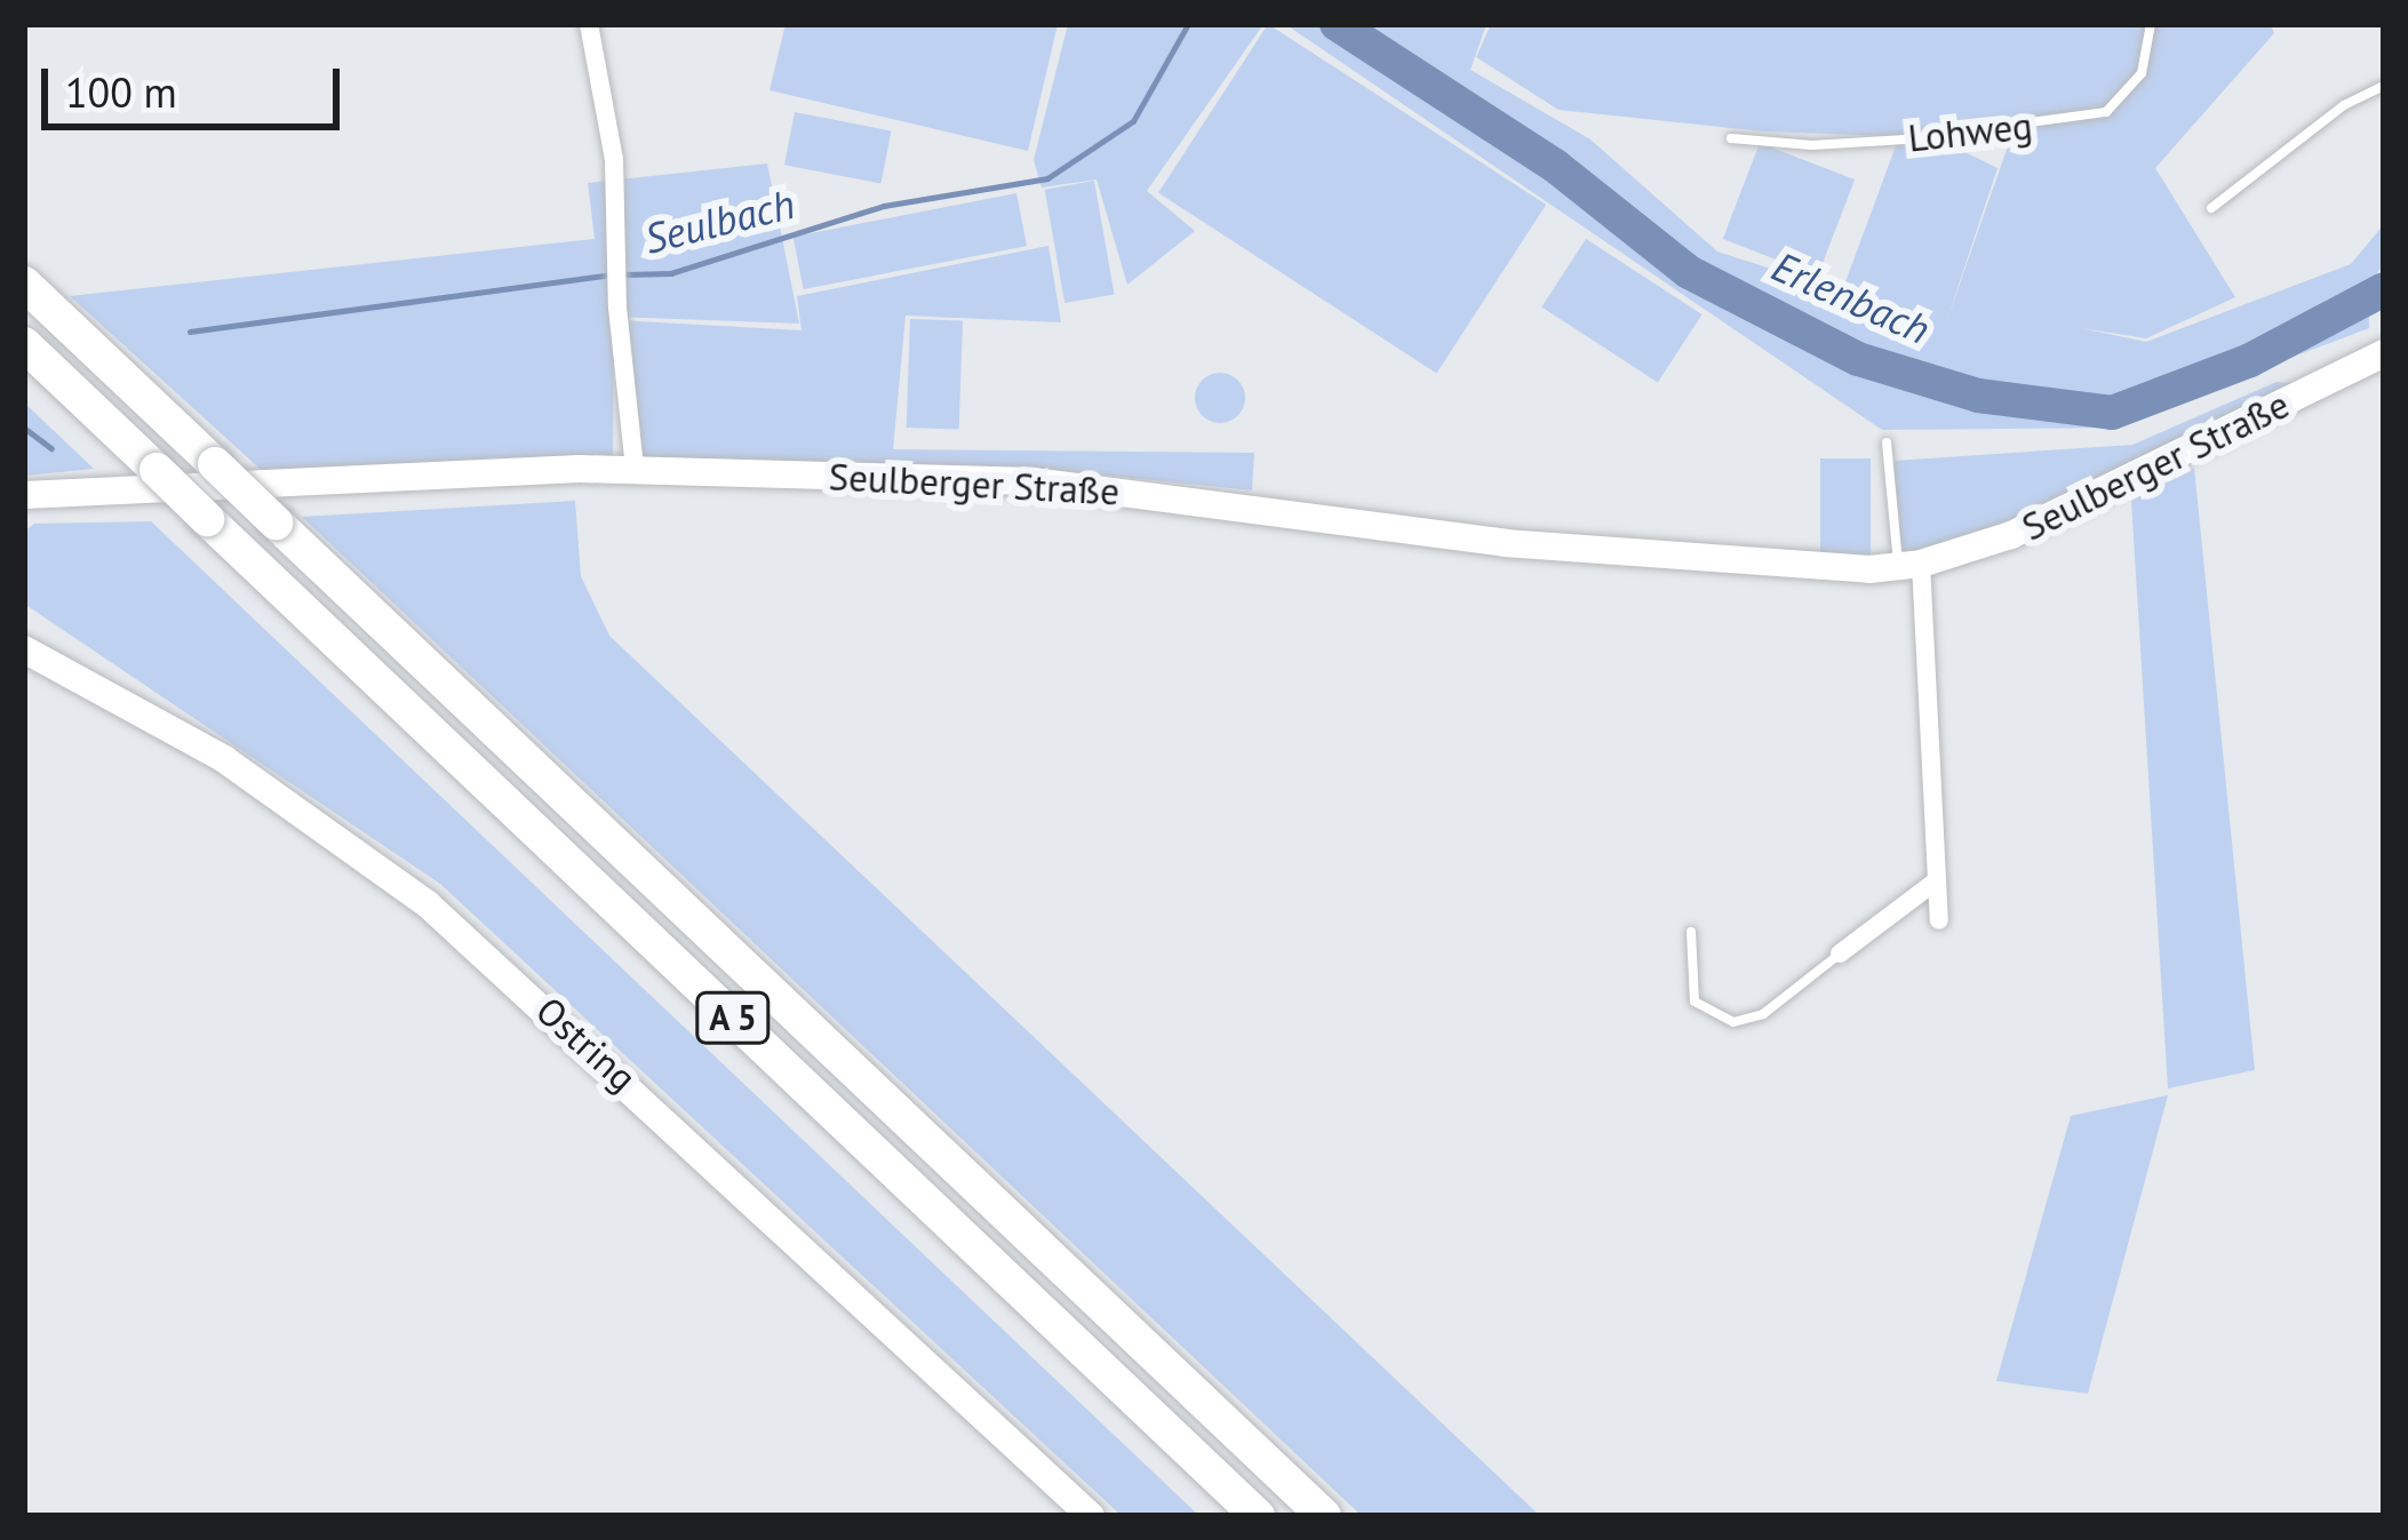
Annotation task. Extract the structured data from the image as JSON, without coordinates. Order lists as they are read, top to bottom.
{
  "streets": {
    "highway": ["A 5"],
    "street": ["Seulberger Straße", "Ostring"],
    "lane": ["Lohweg"]
  },
  "water": ["Seulbach", "Erlenbach"],
  "scale_bar": "100 m"
}
